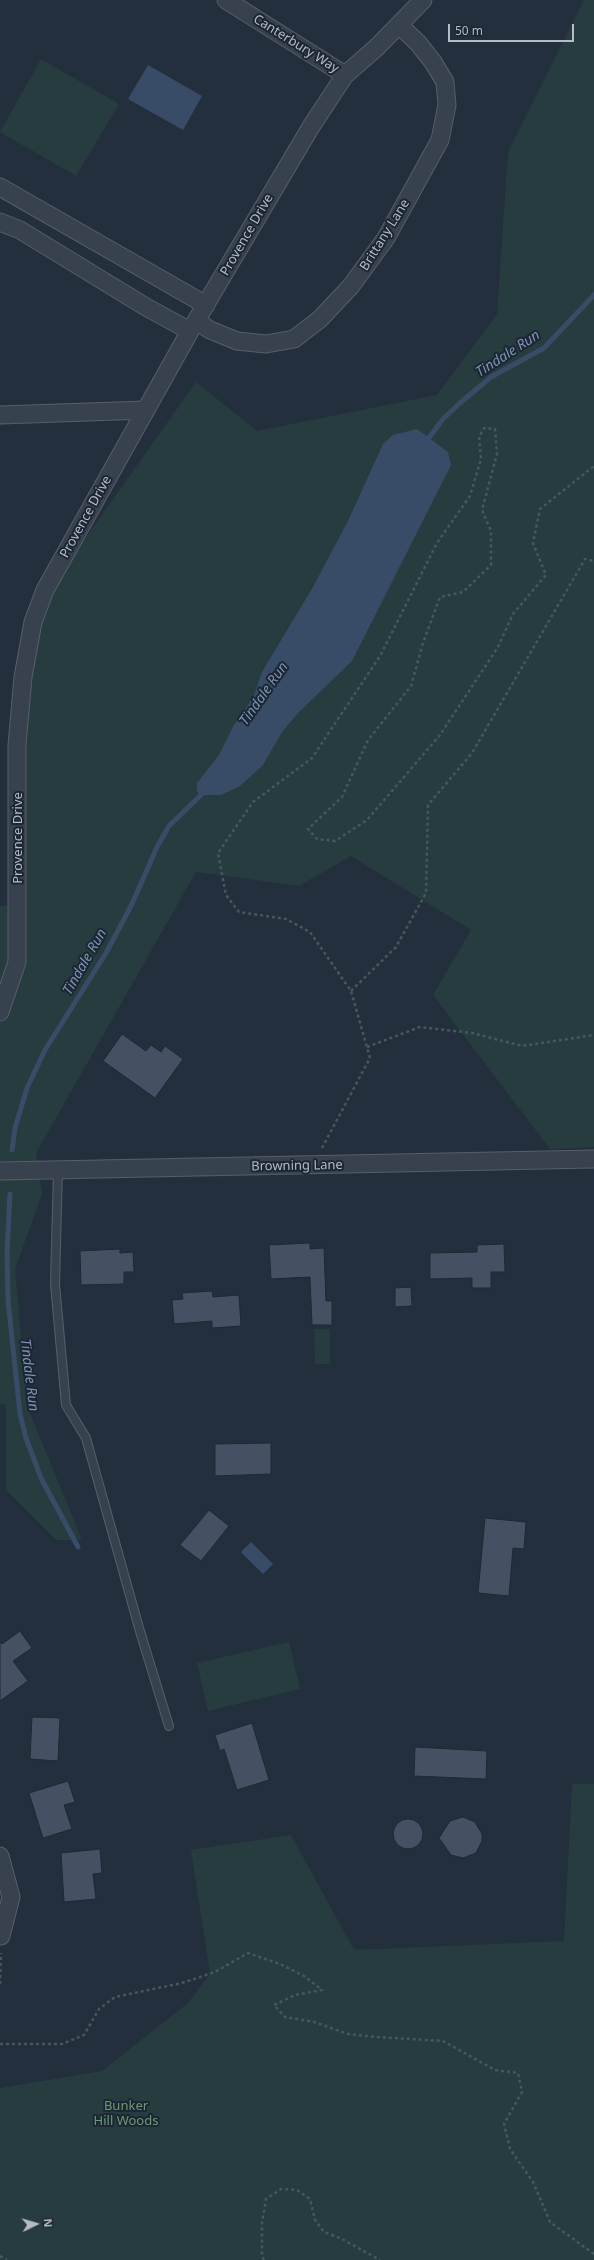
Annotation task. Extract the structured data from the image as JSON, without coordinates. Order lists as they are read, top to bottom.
{
  "streets": {
    "street": [
      "Canterbury Way",
      "Provence Drive",
      "Brittany Lane",
      "Browning Lane"
    ]
  },
  "crossings": [
    ["Canterbury Way", "Provence Drive"],
    ["Provence Drive", "Brittany Lane"]
  ],
  "water": ["Tindale Run"],
  "parks": ["Bunker Hill Woods"],
  "scale_bar": "50 m",
  "north": "right"
}
